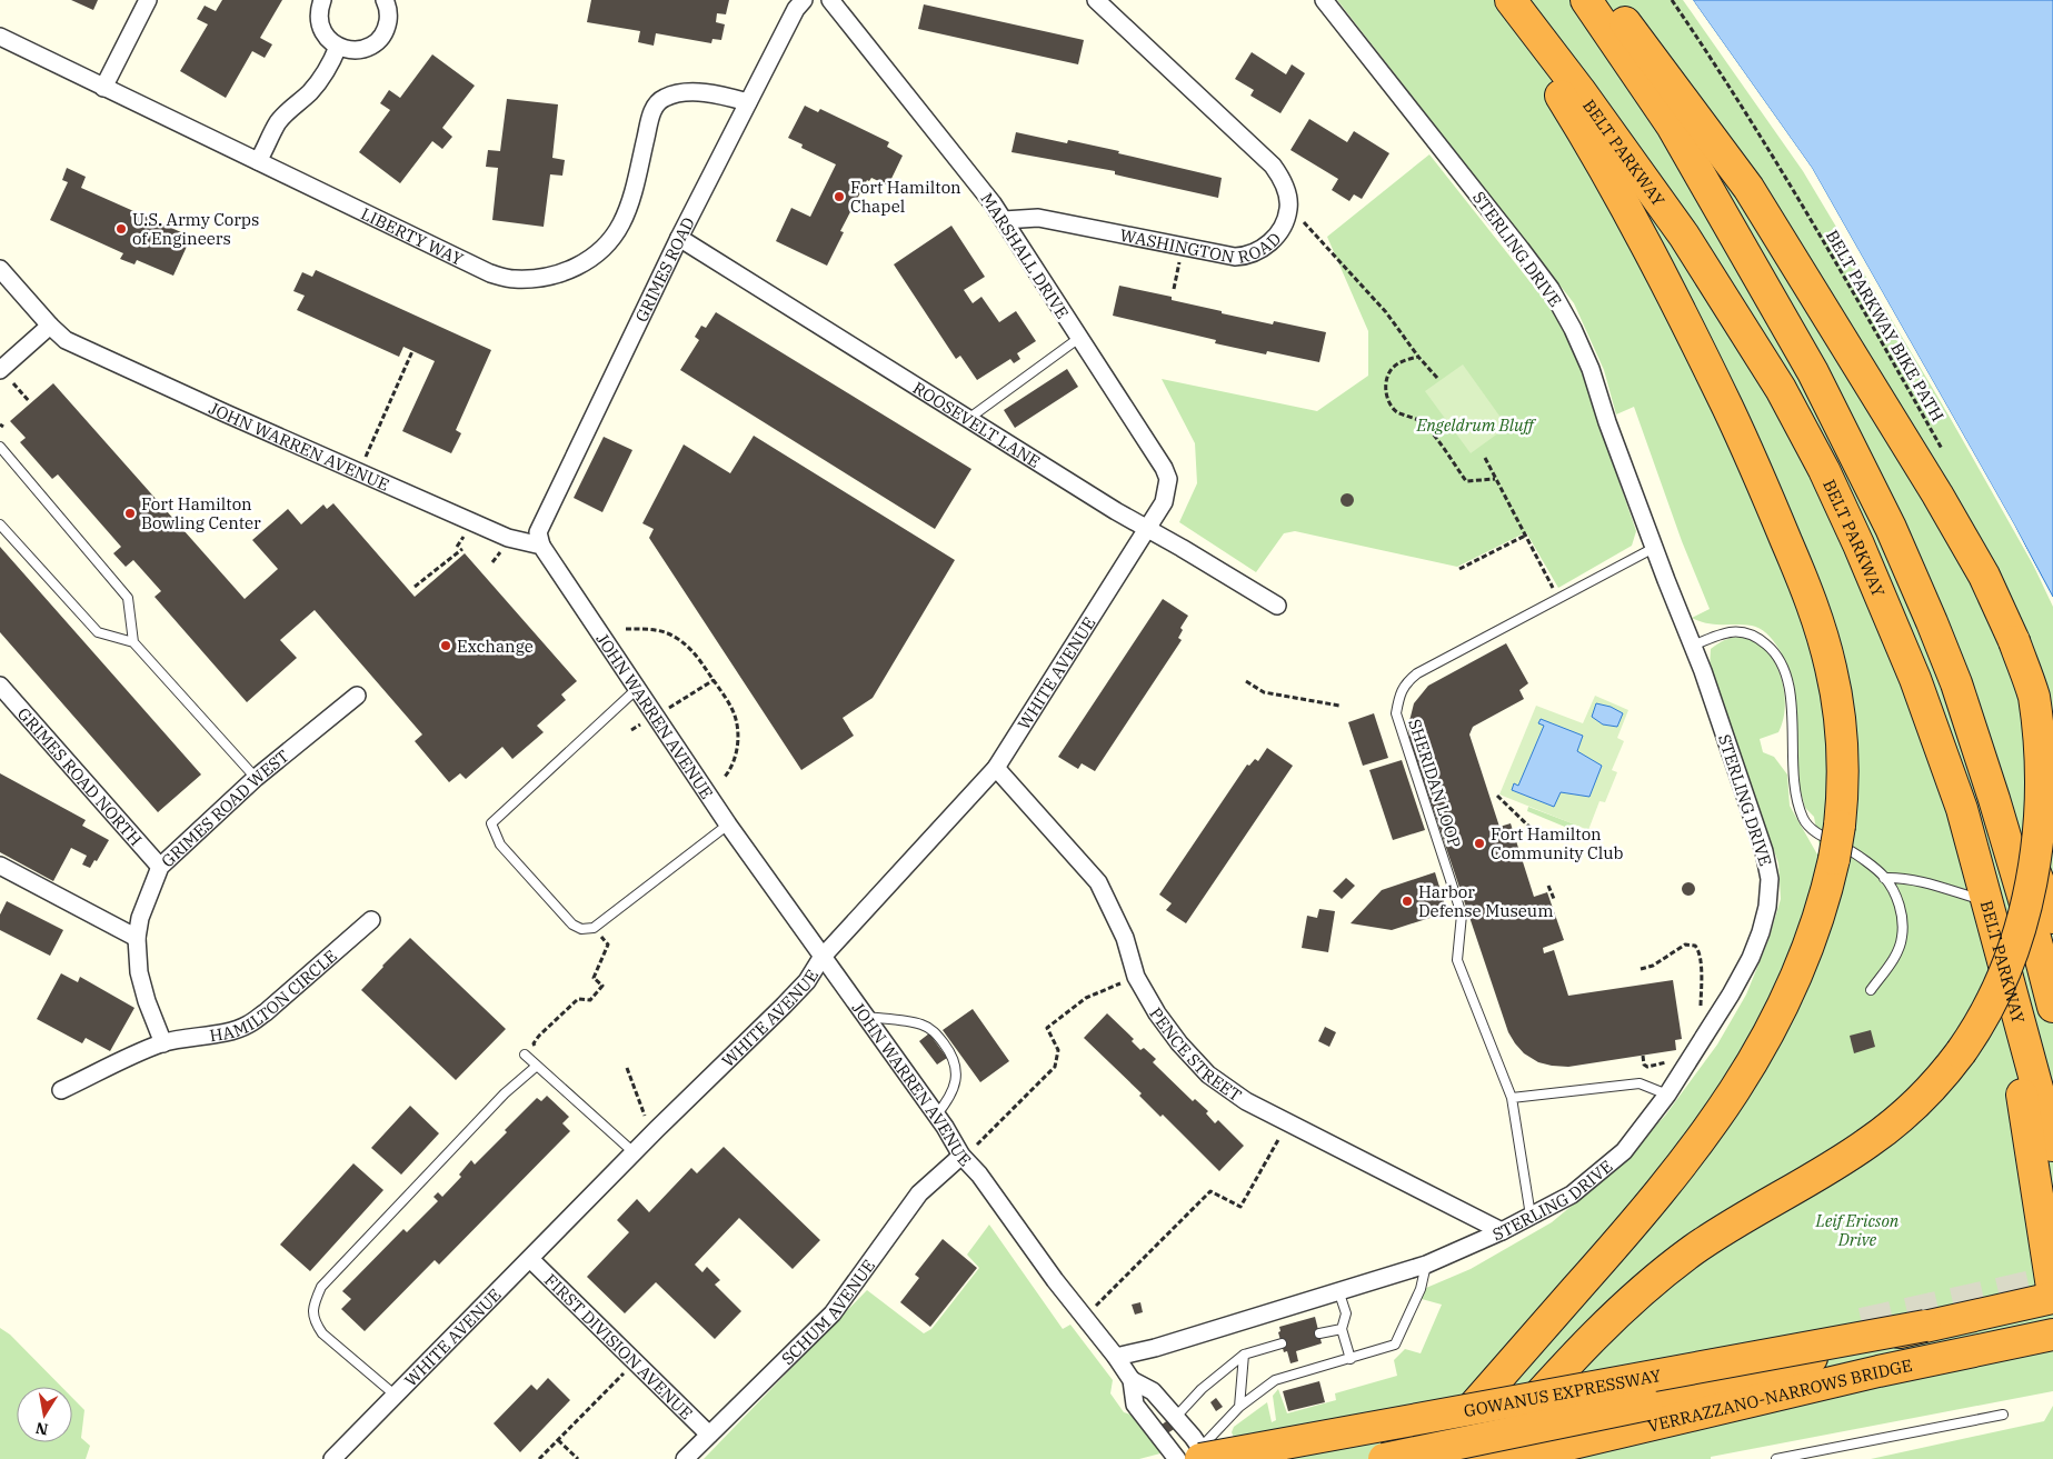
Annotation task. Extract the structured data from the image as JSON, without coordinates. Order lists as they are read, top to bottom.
{
  "streets": {
    "highway": ["BELT PARKWAY", "GOWANUS EXPRESSWAY", "VERRAZZANO-NARROWS BRIDGE"],
    "street": [
      "WASHINGTON ROAD",
      "LIBERTY WAY",
      "STERLING DRIVE",
      "MARSHALL DRIVE",
      "GRIMES ROAD",
      "ROOSEVELT LANE",
      "JOHN WARREN AVENUE",
      "WHITE AVENUE",
      "GRIMES ROAD NORTH",
      "GRIMES ROAD WEST",
      "HAMILTON CIRCLE",
      "PENCE STREET",
      "SCHUM AVENUE",
      "FIRST DIVISION AVENUE"
    ],
    "lane": ["SHERIDAN LOOP"],
    "path": ["BELT PARKWAY BIKE PATH"]
  },
  "crossings": [
    ["WASHINGTON ROAD", "MARSHALL DRIVE"],
    ["LIBERTY WAY", "GRIMES ROAD"],
    ["STERLING DRIVE", "JOHN WARREN AVENUE"],
    ["STERLING DRIVE", "SHERIDAN LOOP"],
    ["STERLING DRIVE", "PENCE STREET"],
    ["MARSHALL DRIVE", "ROOSEVELT LANE"],
    ["MARSHALL DRIVE", "WHITE AVENUE"],
    ["GRIMES ROAD", "ROOSEVELT LANE"],
    ["GRIMES ROAD", "JOHN WARREN AVENUE"],
    ["ROOSEVELT LANE", "WHITE AVENUE"],
    ["JOHN WARREN AVENUE", "WHITE AVENUE"],
    ["JOHN WARREN AVENUE", "SCHUM AVENUE"],
    ["JOHN WARREN AVENUE", "GOWANUS EXPRESSWAY"],
    ["WHITE AVENUE", "PENCE STREET"],
    ["WHITE AVENUE", "FIRST DIVISION AVENUE"],
    ["GRIMES ROAD NORTH", "GRIMES ROAD WEST"],
    ["GRIMES ROAD WEST", "HAMILTON CIRCLE"],
    ["SCHUM AVENUE", "FIRST DIVISION AVENUE"]
  ],
  "parks": ["Engeldrum Bluff", "Leif Ericson Drive"],
  "places": [
    "Fort Hamilton Chapel",
    "U.S. Army Corps of Engineers",
    "Fort Hamilton Bowling Center",
    "Exchange",
    "Fort Hamilton Community Club",
    "Harbor Defense Museum"
  ],
  "north": "bottom"
}
